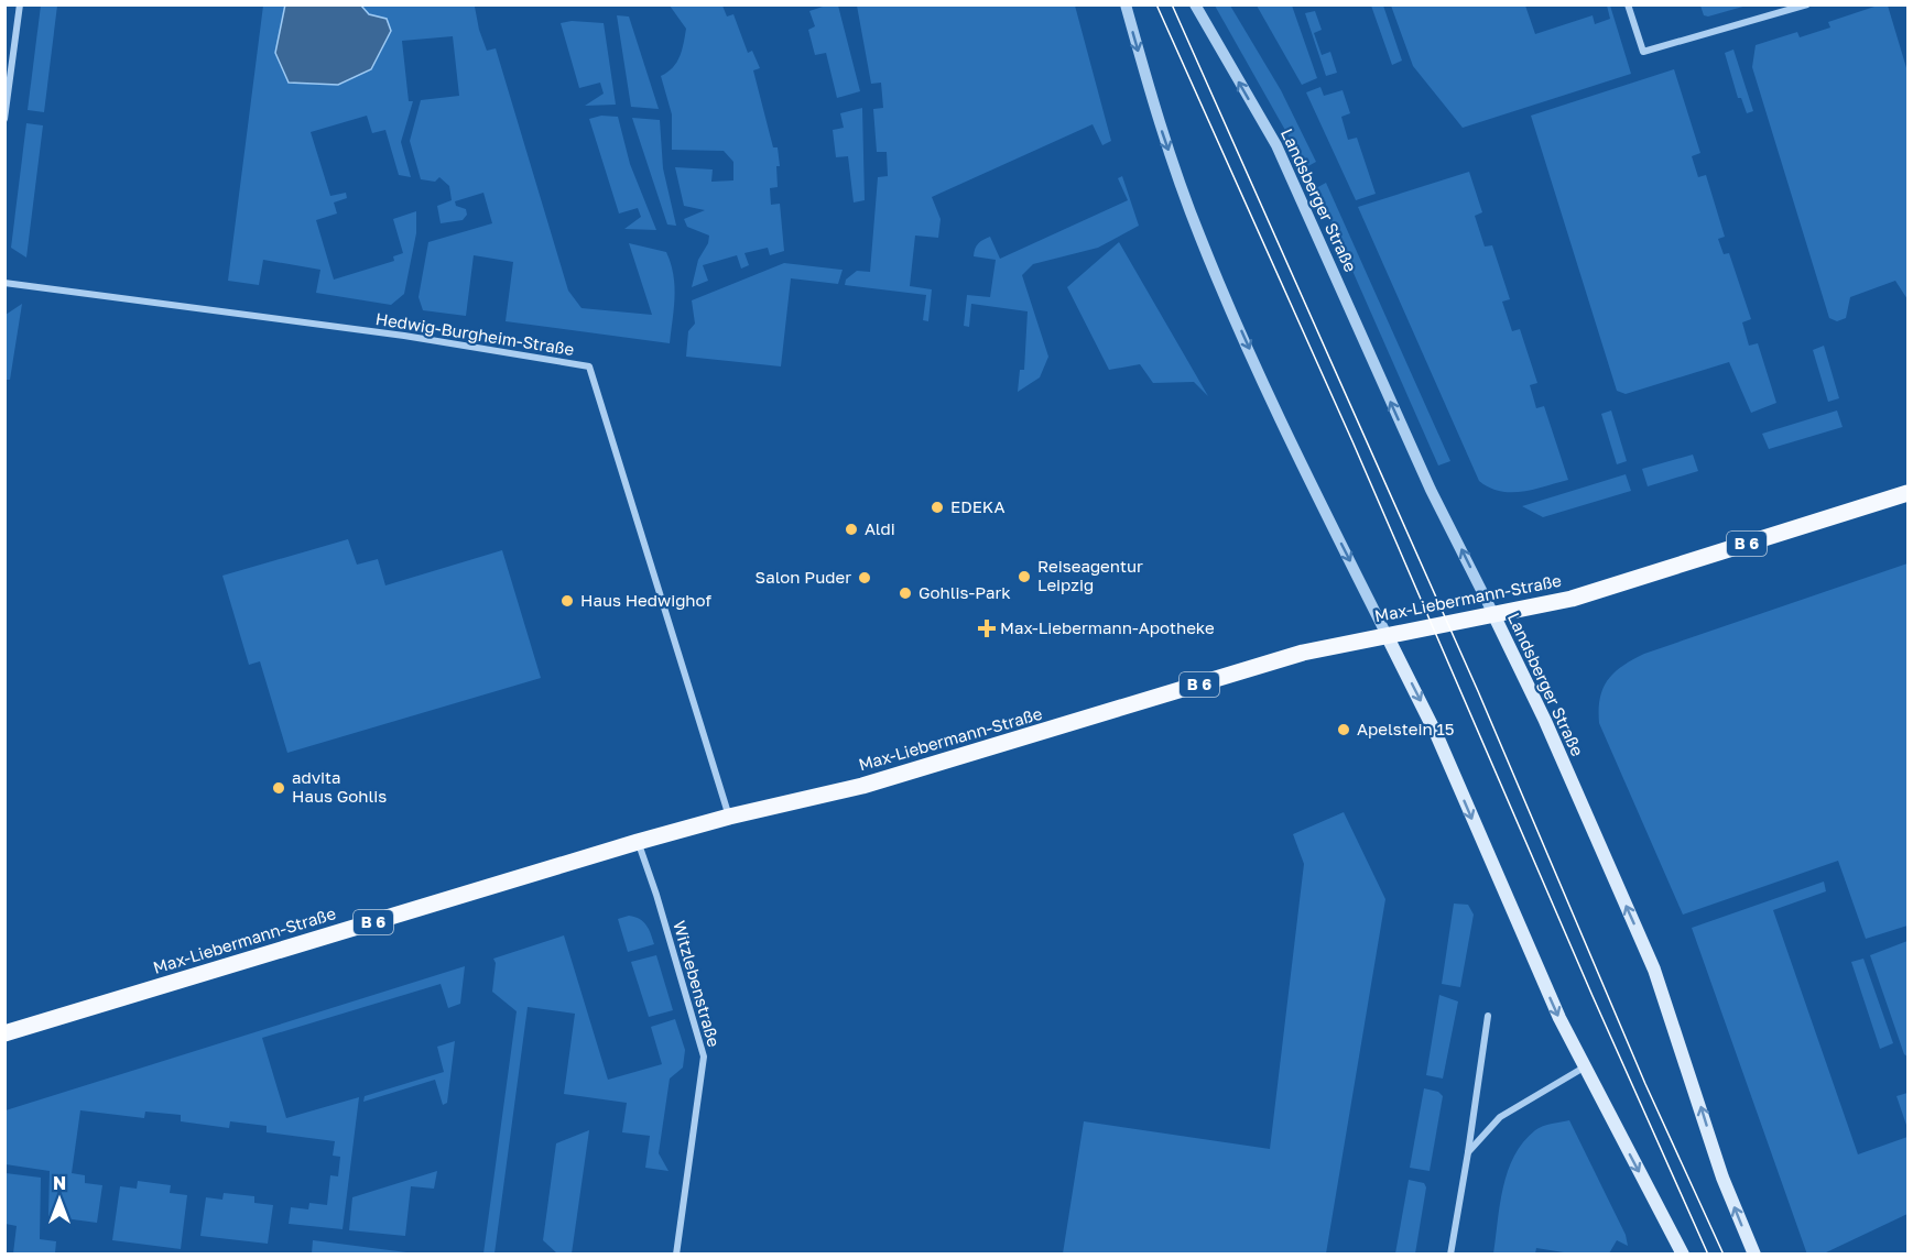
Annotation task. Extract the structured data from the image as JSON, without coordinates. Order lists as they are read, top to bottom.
{
  "streets": {
    "main road": ["Landsberger Straße", "B 6", "Max-Liebermann-Straße"],
    "street": ["Hedwig-Burgheim-Straße", "Witzlebenstraße"]
  },
  "crossings": [
    ["Landsberger Straße", "Max-Liebermann-Straße"],
    ["Hedwig-Burgheim-Straße", "Max-Liebermann-Straße"],
    ["Max-Liebermann-Straße", "Witzlebenstraße"]
  ],
  "one_way": ["Landsberger Straße"],
  "places": {
    "other": [
      "EDEKA",
      "Aldi",
      "Reiseagentur Leipzig",
      "Salon Puder",
      "Gohlis-Park",
      "Haus Hedwighof",
      "Apelstein 15",
      "advita Haus Gohlis"
    ],
    "health": ["Max-Liebermann-Apotheke"]
  },
  "north": "top"
}
